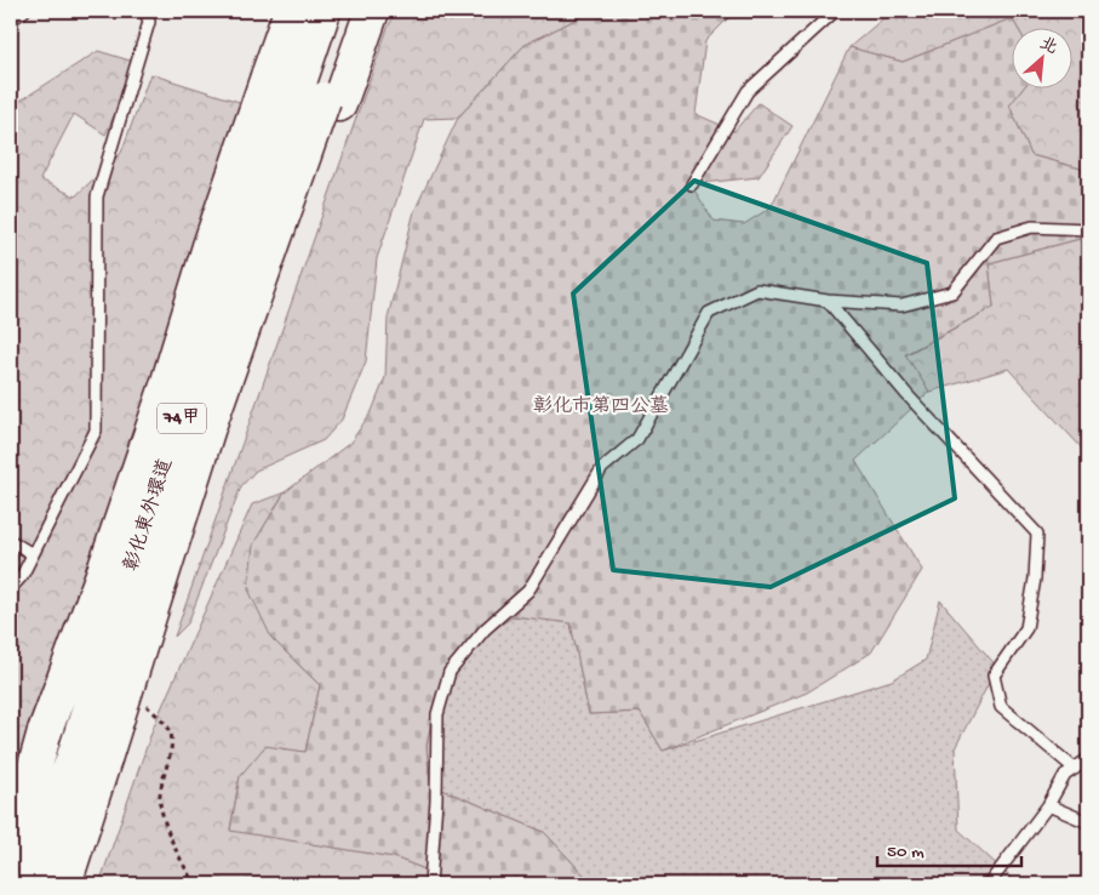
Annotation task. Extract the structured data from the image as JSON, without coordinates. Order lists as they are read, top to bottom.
{
  "streets": {
    "main road": ["74甲", "彰化東外環道"]
  },
  "crossings": [
    ["74甲", "彰化東外環道"]
  ],
  "parks": ["彰化市第四公墓"],
  "scale_bar": "50 m",
  "north": "top right"
}
